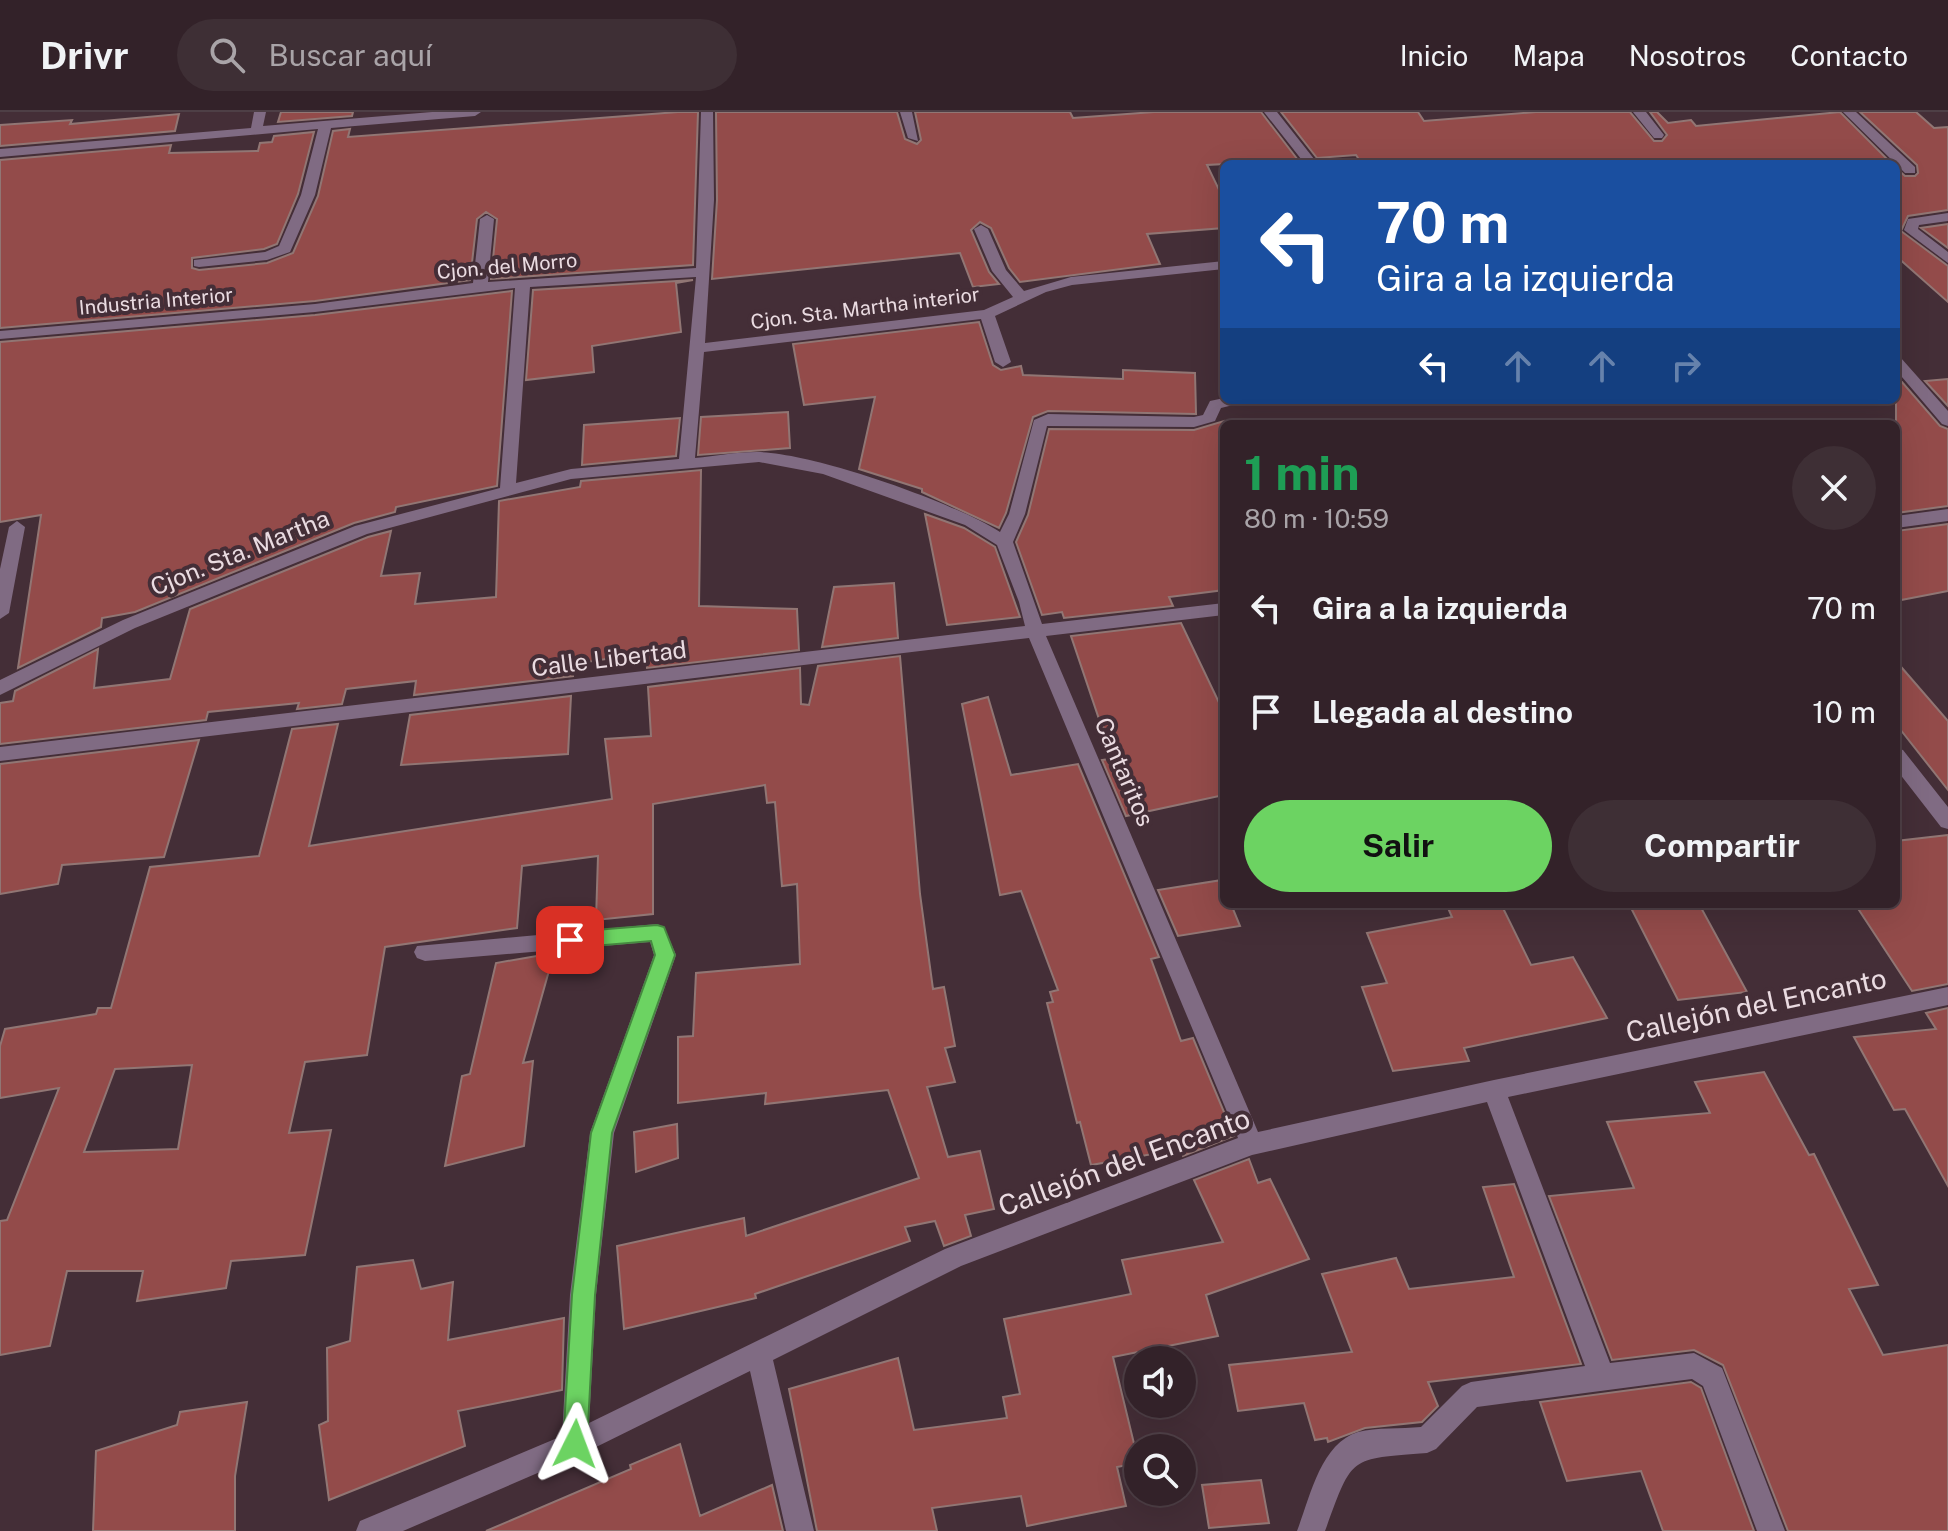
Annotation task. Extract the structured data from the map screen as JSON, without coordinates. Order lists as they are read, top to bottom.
{
  "streets": {
    "street": [
      "Cjon. del Morro",
      "Industria Interior",
      "Cjon. Sta. Martha interior",
      "Cjon. Sta. Martha",
      "Calle Libertad",
      "Cantaritos",
      "Callejón del Encanto"
    ]
  },
  "crossings": [
    ["Cjon. del Morro", "Industria Interior"],
    ["Cjon. Sta. Martha", "Cantaritos"],
    ["Calle Libertad", "Cantaritos"],
    ["Cantaritos", "Callejón del Encanto"]
  ],
  "page": {
    "header": "Drivr",
    "search": "Buscar aquí",
    "nav": [
      "Inicio",
      "Mapa",
      "Nosotros",
      "Contacto"
    ],
    "turn": ["70 m", "Gira a la izquierda"],
    "heading": ["1 min", "80 m · 10:59"],
    "list": [
      {
        "name": "Gira a la izquierda",
        "value": "70 m"
      },
      {
        "name": "Llegada al destino",
        "value": "10 m"
      }
    ],
    "buttons": ["Salir", "Compartir"]
  }
}
